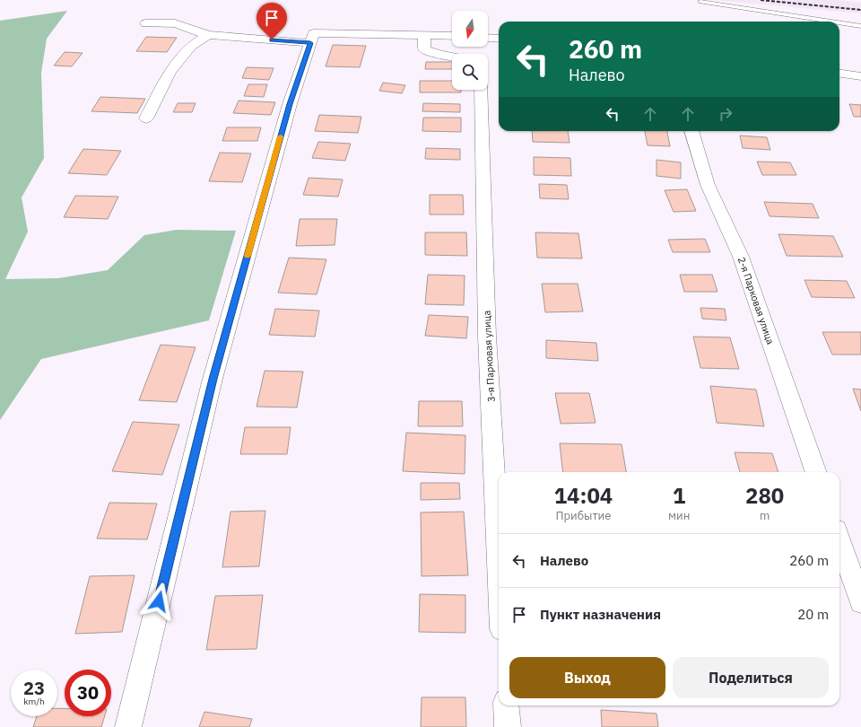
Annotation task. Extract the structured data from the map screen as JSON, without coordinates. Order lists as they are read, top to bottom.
{
  "streets": {
    "street": ["2-я Парковая улица", "3-я Парковая улица"]
  },
  "north": "bottom",
  "page": {
    "turn": ["260 m", "Налево"],
    "eta": [
      "14:04",
      "Прибытие",
      "1",
      "мин",
      "280",
      "m"
    ],
    "list": [
      {
        "name": "Налево",
        "value": "260 m"
      },
      {
        "name": "Пункт назначения",
        "value": "20 m"
      }
    ],
    "buttons": ["Выход", "Поделиться"],
    "speed": "23 km/h",
    "limit": "30"
  }
}
